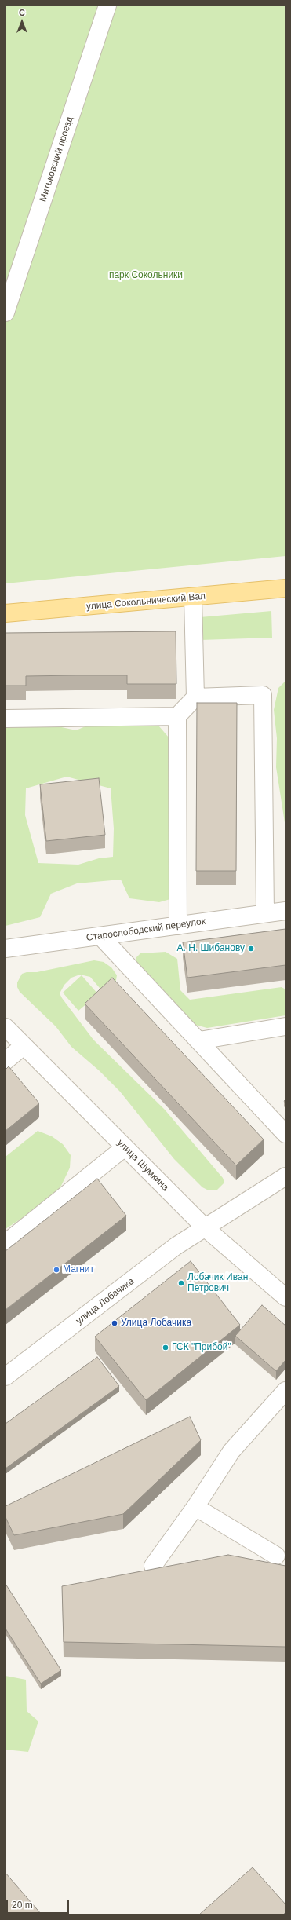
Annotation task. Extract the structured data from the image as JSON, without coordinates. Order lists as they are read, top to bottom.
{
  "streets": {
    "main road": ["улица Сокольнический Вал"],
    "street": [
      "Митьковский проезд",
      "Старослободский переулок",
      "улица Шумкина",
      "улица Лобачика"
    ]
  },
  "crossings": [
    ["улица Шумкина", "улица Лобачика"]
  ],
  "parks": ["парк Сокольники"],
  "places": [
    "А. Н. Шибанову",
    "Магнит",
    "Лобачик Иван Петрович",
    "Улица Лобачика",
    "ГСК \"Прибой\""
  ],
  "scale_bar": "20 m",
  "north": "top"
}
